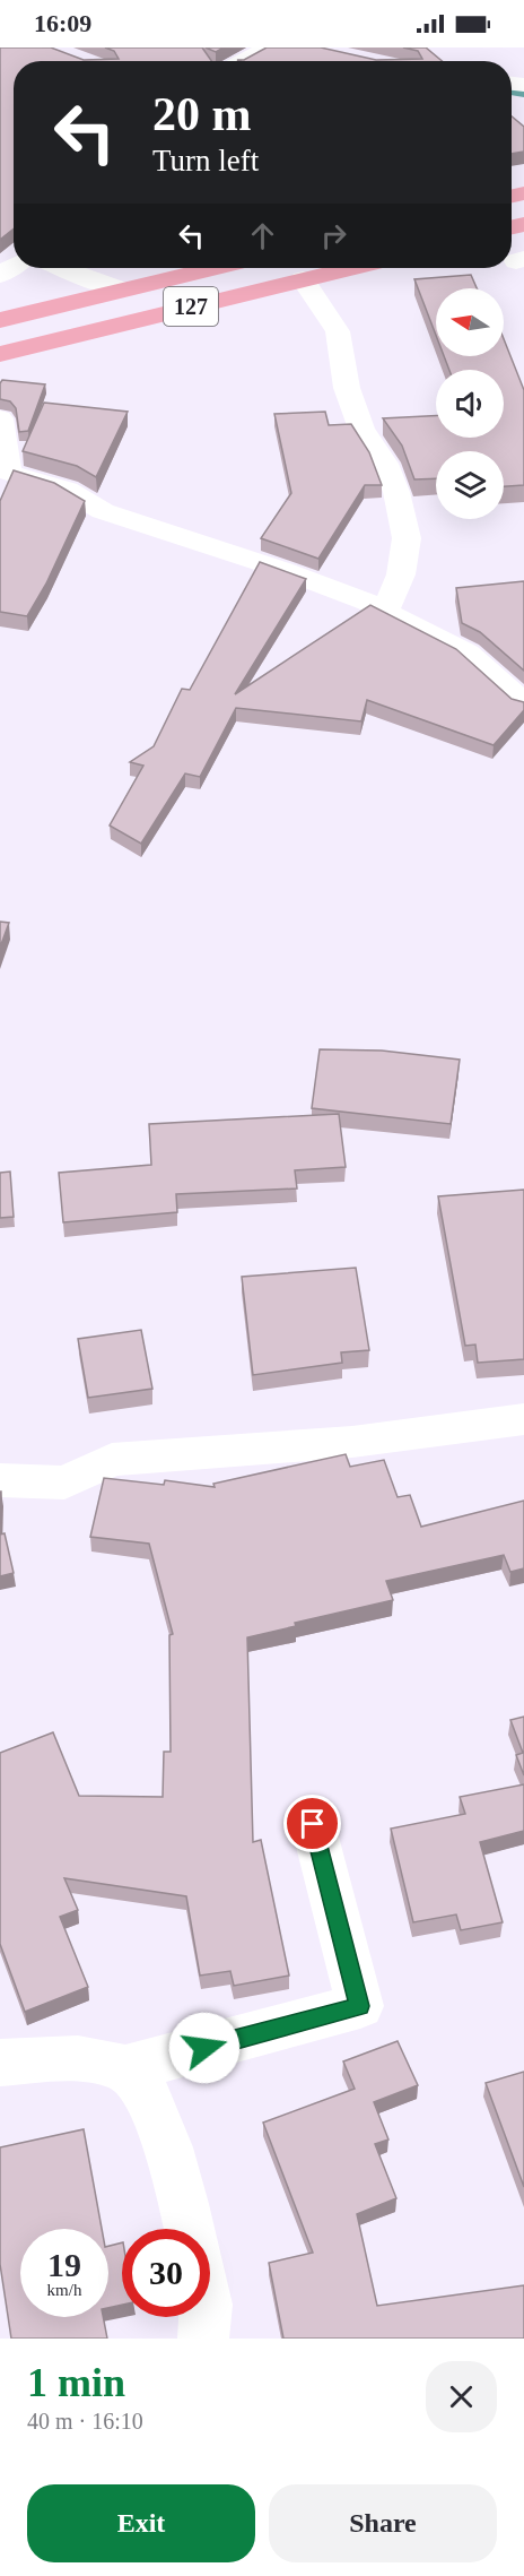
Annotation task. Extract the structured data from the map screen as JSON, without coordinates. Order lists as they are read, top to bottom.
{
  "streets": {
    "highway": ["127"]
  },
  "north": "left",
  "page": {
    "status": "16:09",
    "turn": ["20 m", "Turn left"],
    "speed": "19 km/h",
    "limit": "30",
    "heading": ["1 min", "40 m · 16:10"],
    "buttons": ["Exit", "Share"]
  }
}
